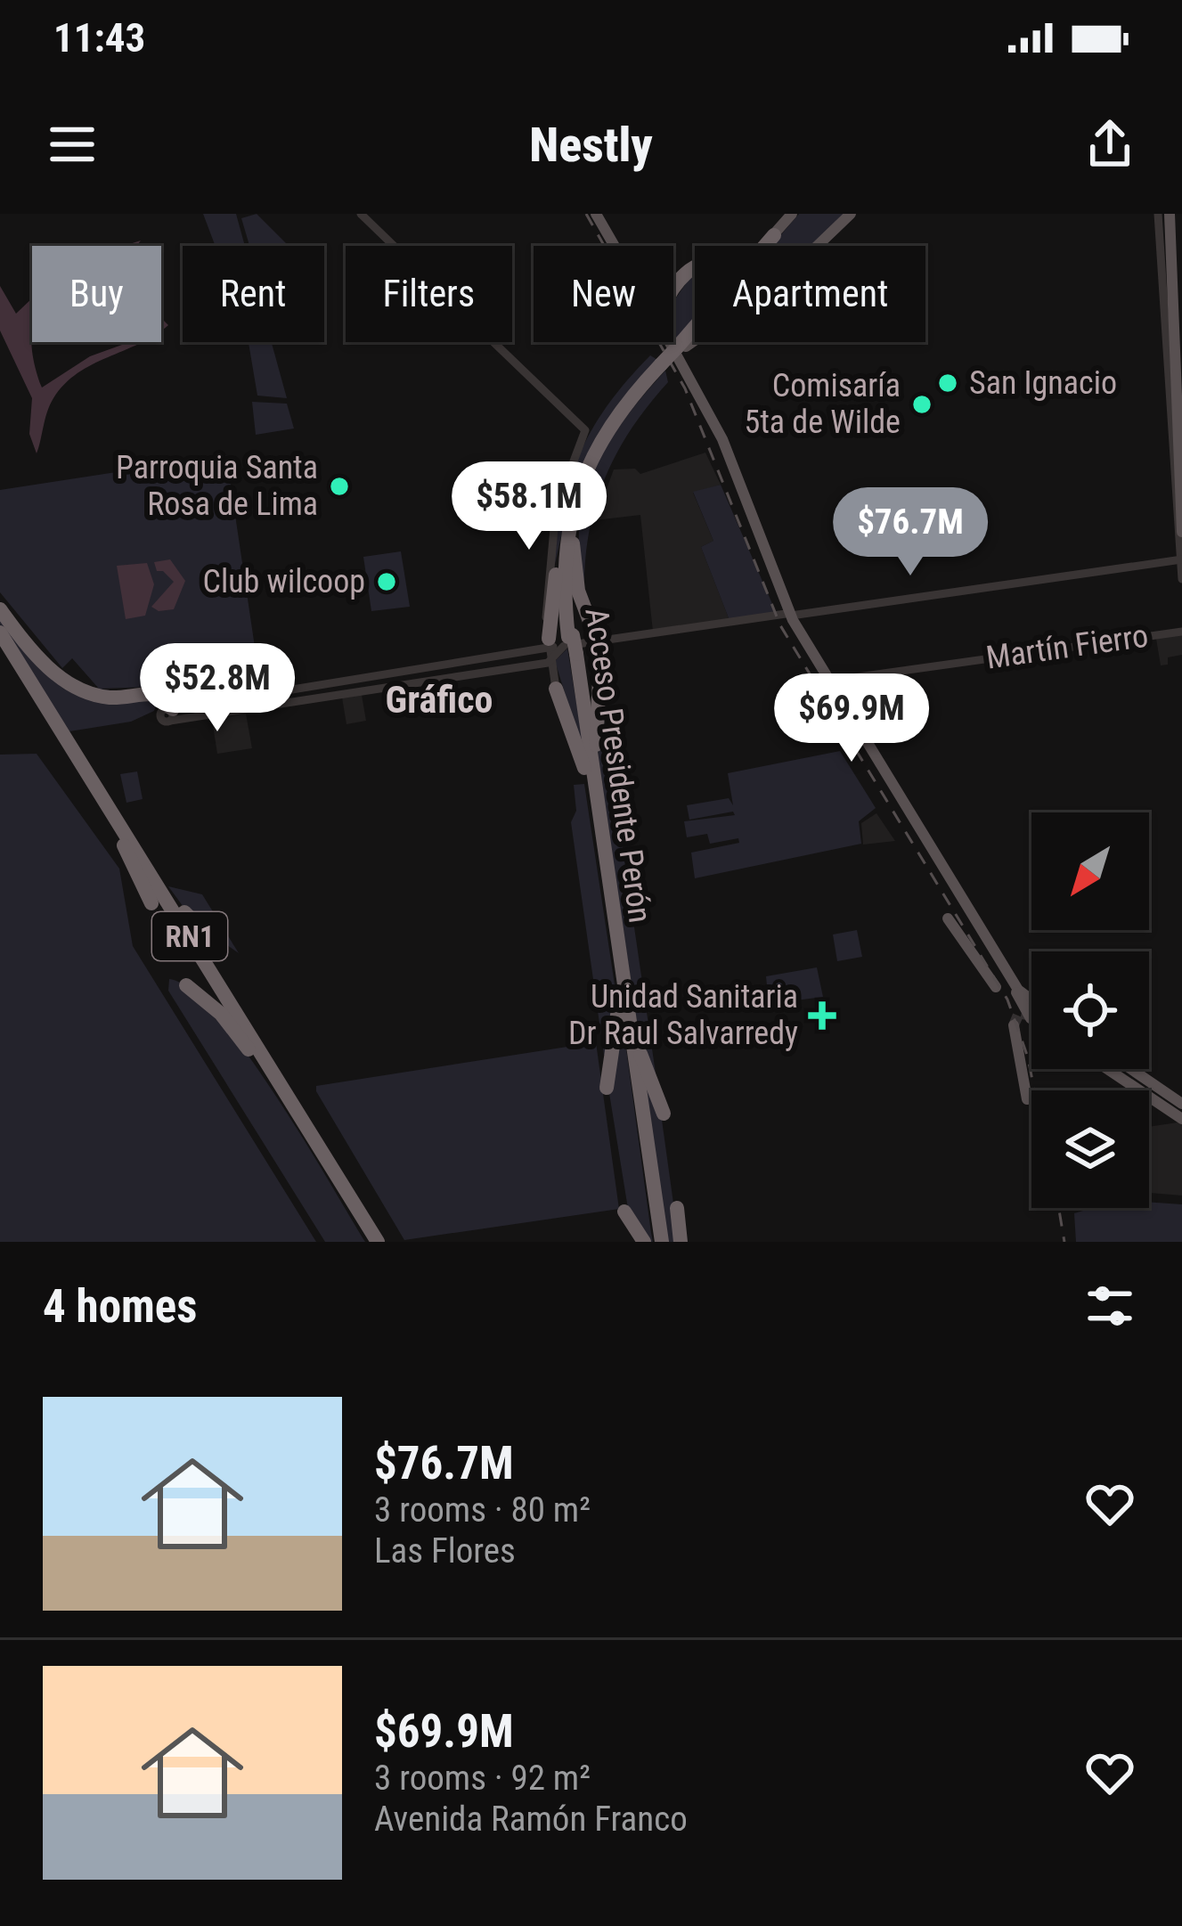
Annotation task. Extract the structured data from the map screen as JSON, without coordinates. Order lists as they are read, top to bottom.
{
  "streets": {
    "highway": ["Acceso Presidente Perón", "RN1"],
    "street": ["Martín Fierro"]
  },
  "districts": ["Gráfico"],
  "places": {
    "other": [
      "San Ignacio",
      "Comisaría 5ta de Wilde",
      "Parroquia Santa Rosa de Lima",
      "Club wilcoop"
    ],
    "health": ["Unidad Sanitaria Dr Raul Salvarredy"]
  },
  "north": "bottom left",
  "page": {
    "status": "11:43",
    "header": "Nestly",
    "chip": [
      "Buy",
      "Rent",
      "Filters",
      "New",
      "Apartment"
    ],
    "price": [
      "$58.1M",
      "$76.7M",
      "$52.8M",
      "$69.9M"
    ],
    "heading": "4 homes",
    "list": [
      {
        "name": "$76.7M",
        "note": "3 rooms · 80 m² · Las Flores"
      },
      {
        "name": "$69.9M",
        "note": "3 rooms · 92 m² · Avenida Ramón Franco"
      }
    ]
  }
}
